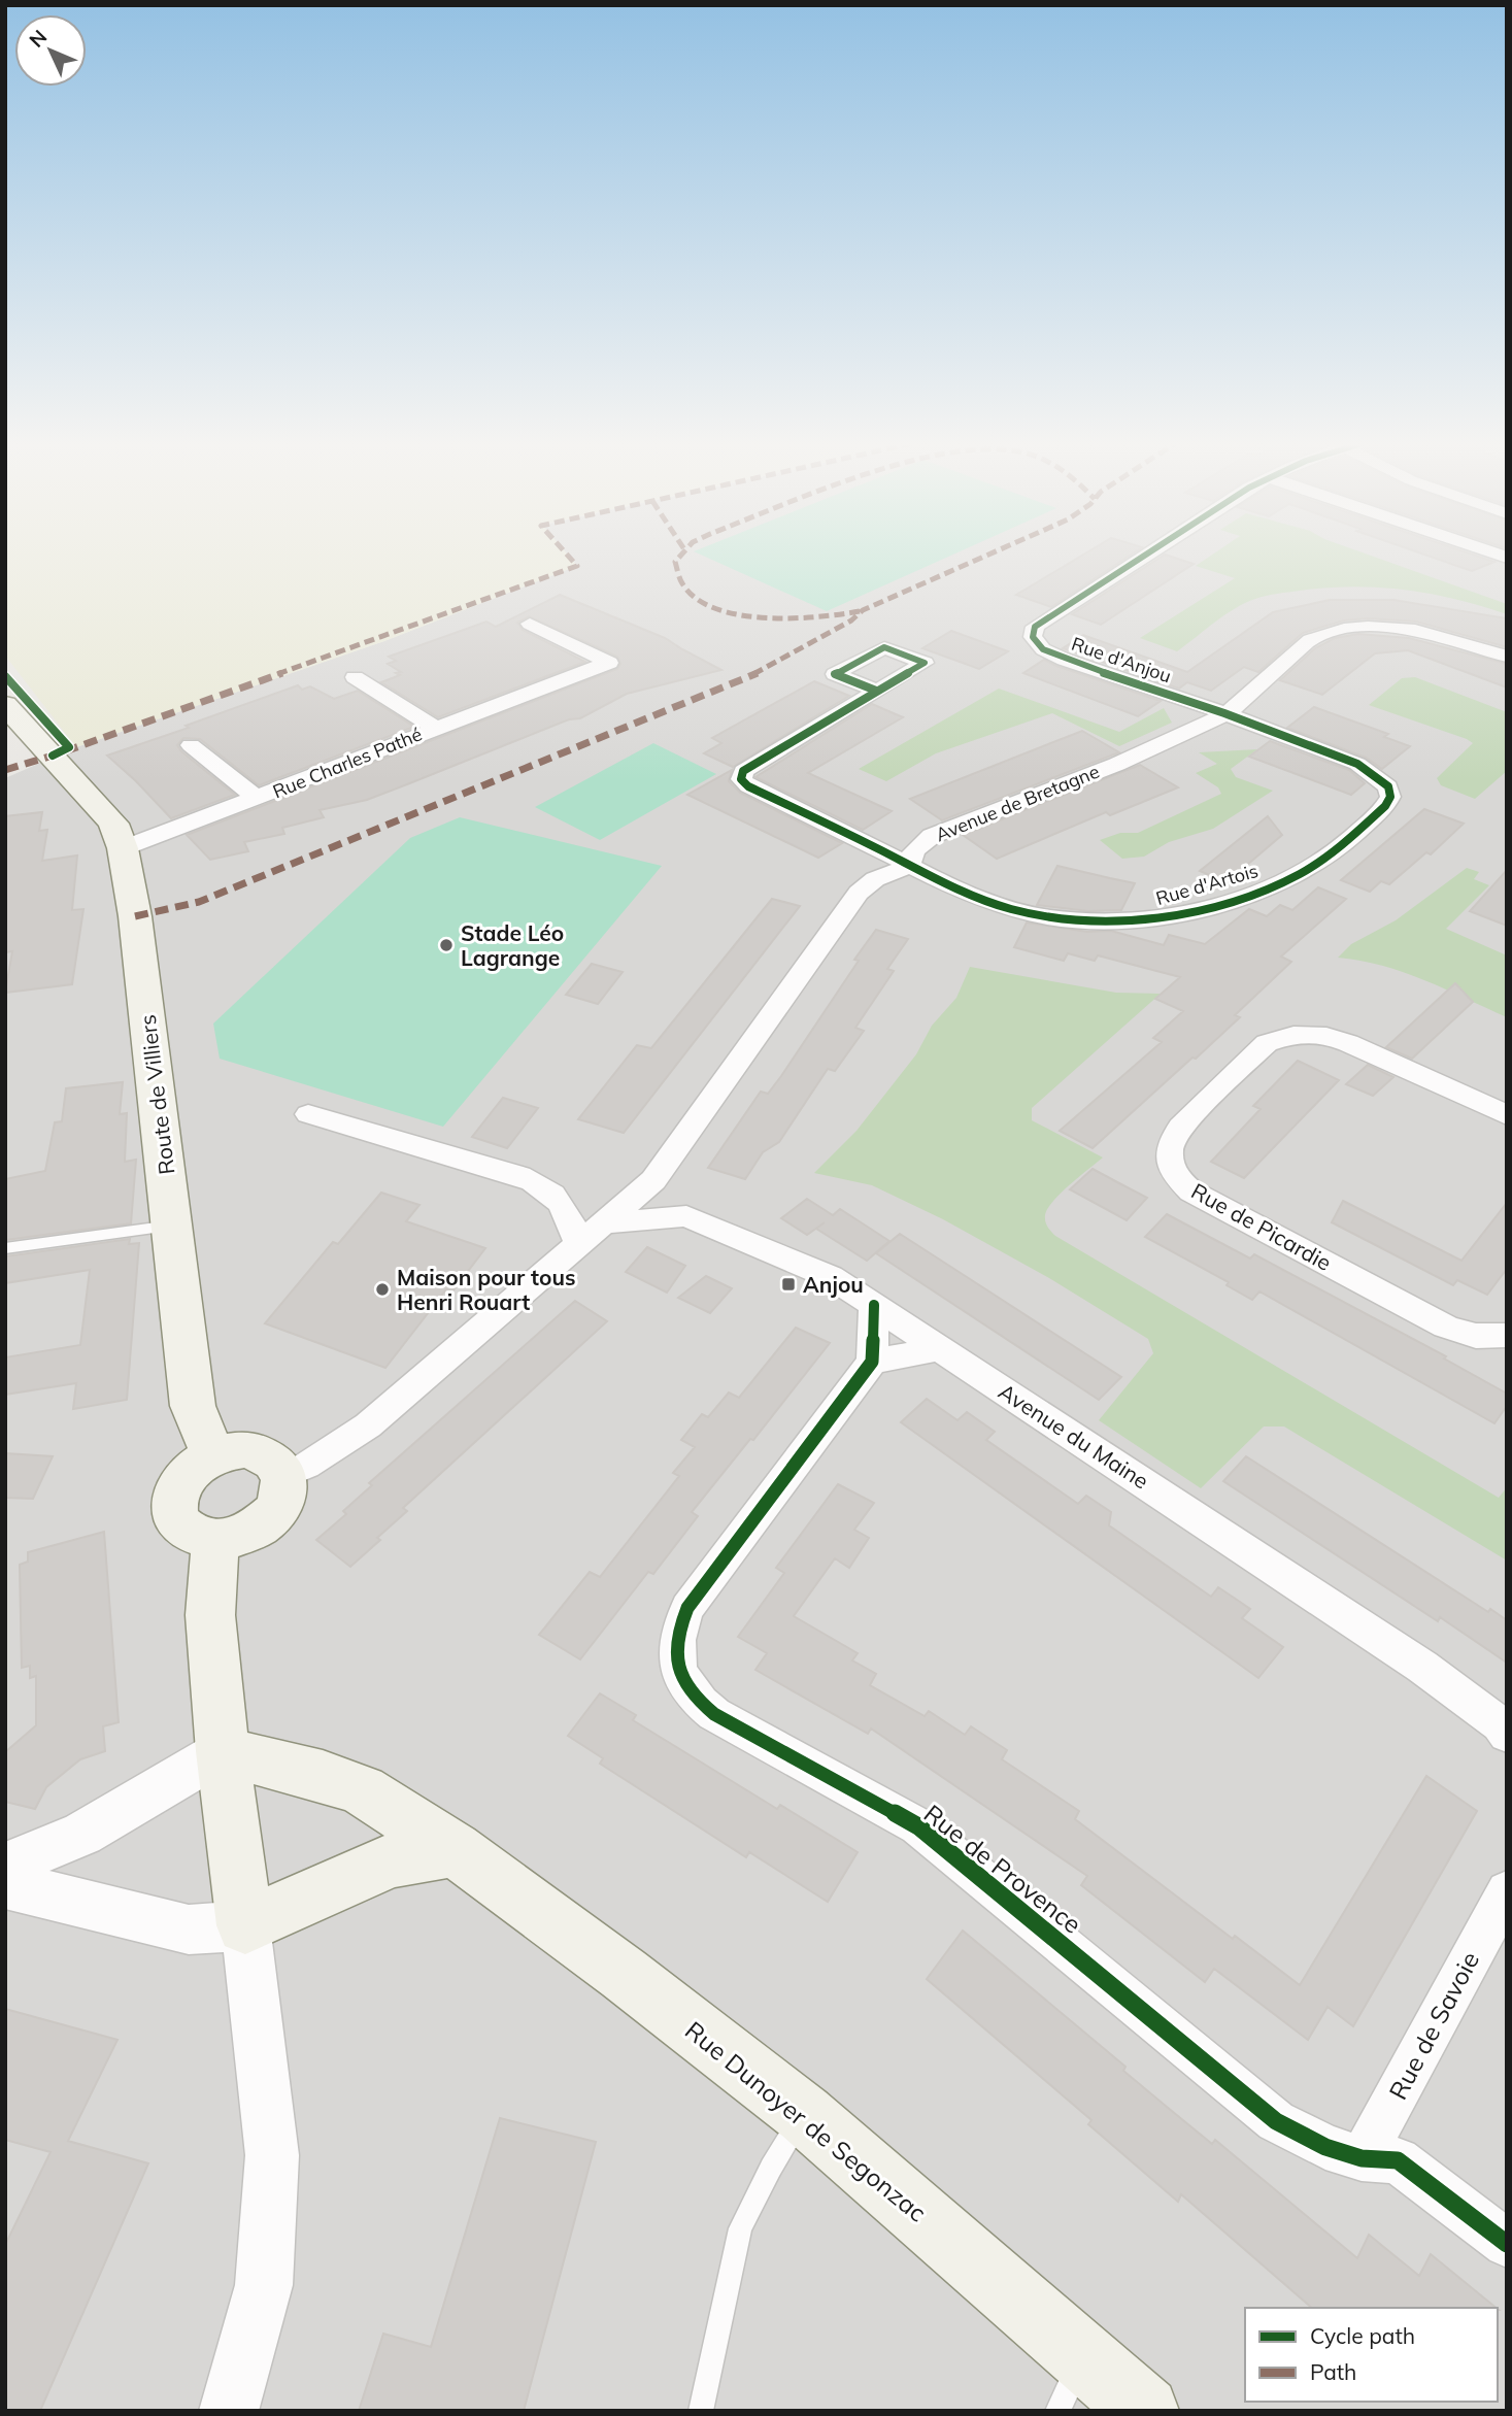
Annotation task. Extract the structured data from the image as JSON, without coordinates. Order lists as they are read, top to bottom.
{
  "streets": {
    "main road": ["Route de Villiers", "Rue Dunoyer de Segonzac"],
    "street": [
      "Rue d'Anjou",
      "Rue Charles Pathé",
      "Avenue de Bretagne",
      "Rue d'Artois",
      "Rue de Picardie",
      "Avenue du Maine",
      "Rue de Provence",
      "Rue de Savoie"
    ]
  },
  "crossings": [
    ["Rue d'Anjou", "Avenue de Bretagne"],
    ["Rue d'Anjou", "Rue d'Artois"],
    ["Avenue de Bretagne", "Rue d'Artois"],
    ["Rue de Provence", "Rue de Savoie"]
  ],
  "places": {
    "other": ["Stade Léo Lagrange", "Maison pour tous Henri Rouart"],
    "transit": ["Anjou"]
  },
  "legend": ["Cycle path", "Path"],
  "north": "top left"
}
